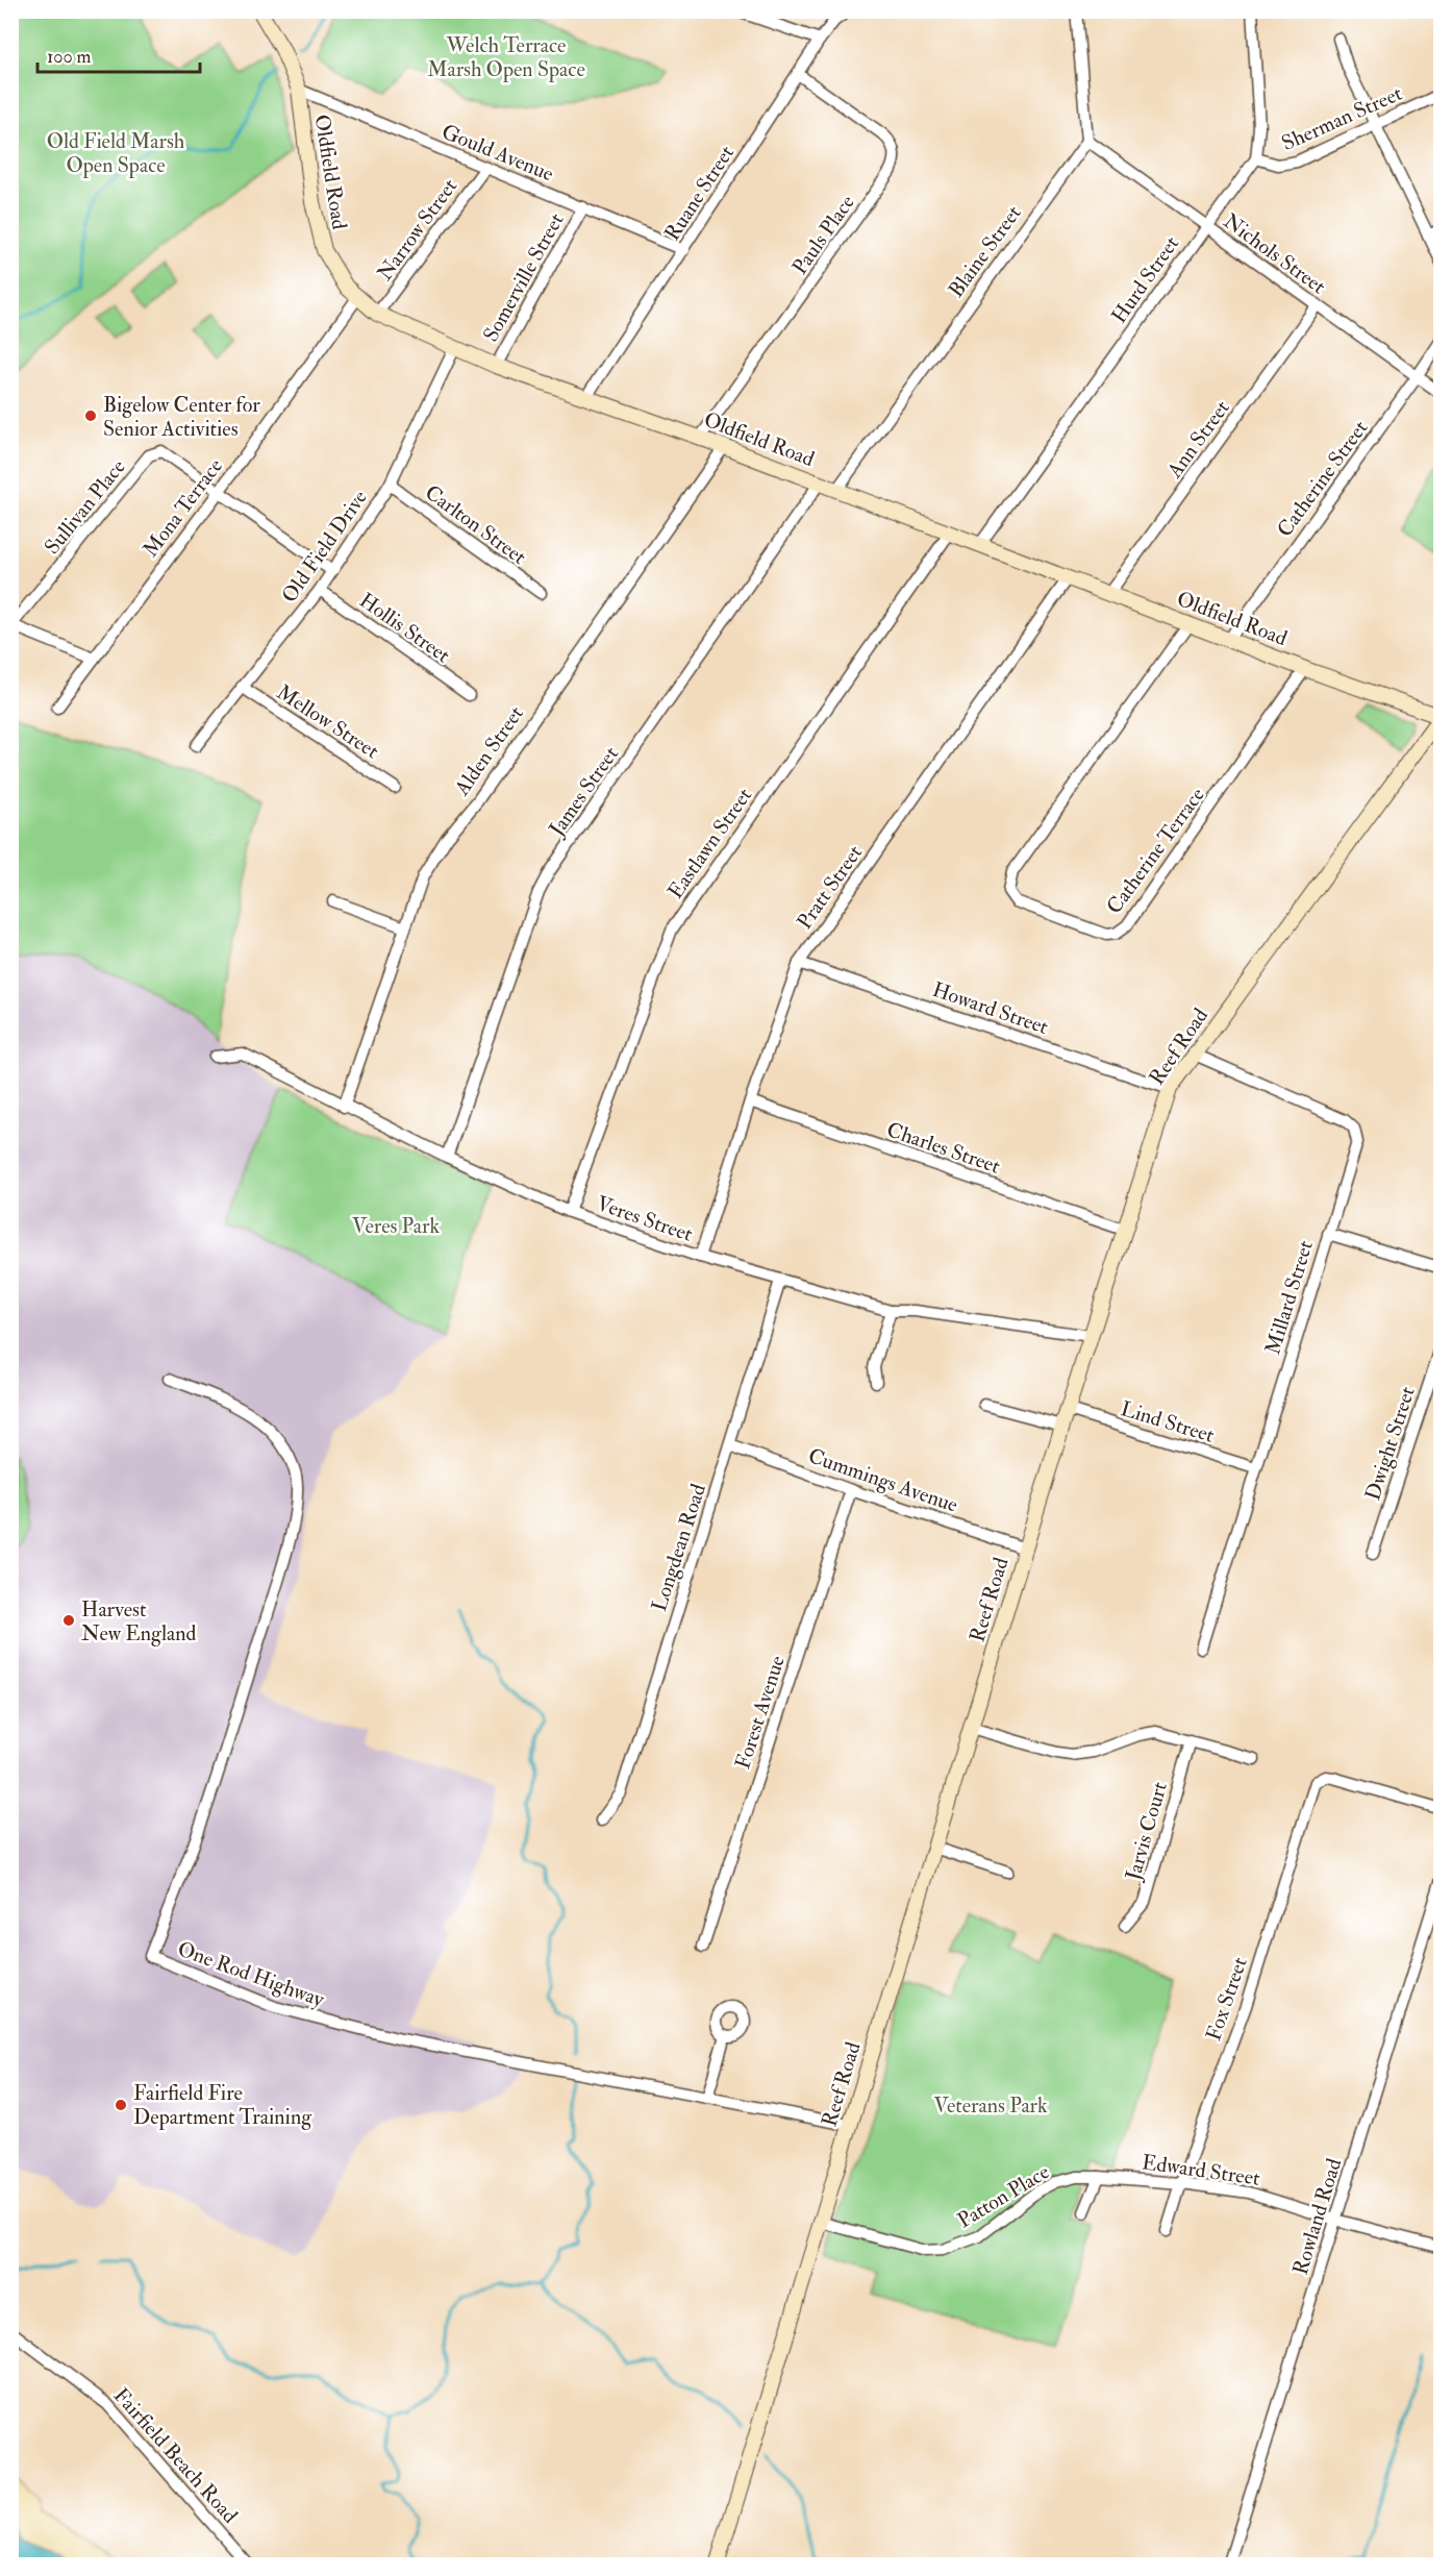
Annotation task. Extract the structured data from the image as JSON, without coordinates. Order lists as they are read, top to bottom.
{
  "streets": {
    "street": [
      "Sherman Street",
      "Gould Avenue",
      "Oldfield Road",
      "Ruane Street",
      "Narrow Street",
      "Pauls Place",
      "Blaine Street",
      "Nichols Street",
      "Somerville Street",
      "Hurd Street",
      "Ann Street",
      "Catherine Street",
      "Sullivan Place",
      "Mona Terrace",
      "Carlton Street",
      "Old Field Drive",
      "Hollis Street",
      "Mellow Street",
      "Alden Street",
      "James Street",
      "Eastlawn Street",
      "Catherine Terrace",
      "Pratt Street",
      "Howard Street",
      "Reef Road",
      "Charles Street",
      "Veres Street",
      "Millard Street",
      "Lind Street",
      "Dwight Street",
      "Cummings Avenue",
      "Longdean Road",
      "Forest Avenue",
      "Jarvis Court",
      "One Rod Highway",
      "Fox Street",
      "Edward Street",
      "Patton Place",
      "Rowland Road",
      "Fairfield Beach Road"
    ]
  },
  "crossings": [
    ["Sherman Street", "Hurd Street"],
    ["Gould Avenue", "Oldfield Road"],
    ["Gould Avenue", "Ruane Street"],
    ["Gould Avenue", "Narrow Street"],
    ["Gould Avenue", "Somerville Street"],
    ["Oldfield Road", "Ruane Street"],
    ["Oldfield Road", "Narrow Street"],
    ["Oldfield Road", "Pauls Place"],
    ["Oldfield Road", "Blaine Street"],
    ["Oldfield Road", "Somerville Street"],
    ["Oldfield Road", "Hurd Street"],
    ["Oldfield Road", "Ann Street"],
    ["Oldfield Road", "Catherine Street"],
    ["Oldfield Road", "Mona Terrace"],
    ["Oldfield Road", "Old Field Drive"],
    ["Oldfield Road", "Alden Street"],
    ["Oldfield Road", "James Street"],
    ["Oldfield Road", "Eastlawn Street"],
    ["Oldfield Road", "Catherine Terrace"],
    ["Oldfield Road", "Pratt Street"],
    ["Oldfield Road", "Reef Road"],
    ["Ruane Street", "Pauls Place"],
    ["Blaine Street", "Nichols Street"],
    ["Nichols Street", "Hurd Street"],
    ["Nichols Street", "Ann Street"],
    ["Nichols Street", "Catherine Street"],
    ["Sullivan Place", "Mona Terrace"],
    ["Sullivan Place", "Old Field Drive"],
    ["Carlton Street", "Old Field Drive"],
    ["Old Field Drive", "Hollis Street"],
    ["Old Field Drive", "Mellow Street"],
    ["Alden Street", "Veres Street"],
    ["James Street", "Veres Street"],
    ["Eastlawn Street", "Veres Street"],
    ["Pratt Street", "Howard Street"],
    ["Pratt Street", "Charles Street"],
    ["Pratt Street", "Veres Street"],
    ["Howard Street", "Reef Road"],
    ["Reef Road", "Charles Street"],
    ["Reef Road", "Veres Street"],
    ["Reef Road", "Millard Street"],
    ["Reef Road", "Lind Street"],
    ["Reef Road", "Cummings Avenue"],
    ["Reef Road", "One Rod Highway"],
    ["Reef Road", "Patton Place"],
    ["Veres Street", "Longdean Road"],
    ["Millard Street", "Lind Street"],
    ["Cummings Avenue", "Longdean Road"],
    ["Cummings Avenue", "Forest Avenue"],
    ["Fox Street", "Edward Street"],
    ["Edward Street", "Patton Place"],
    ["Edward Street", "Rowland Road"]
  ],
  "parks": [
    "Welch Terrace Marsh Open Space",
    "Old Field Marsh Open Space",
    "Veres Park",
    "Veterans Park"
  ],
  "places": ["Bigelow Center for Senior Activities", "Harvest New England", "Fairfield Fire Department Training"],
  "scale_bar": "100 m"
}
